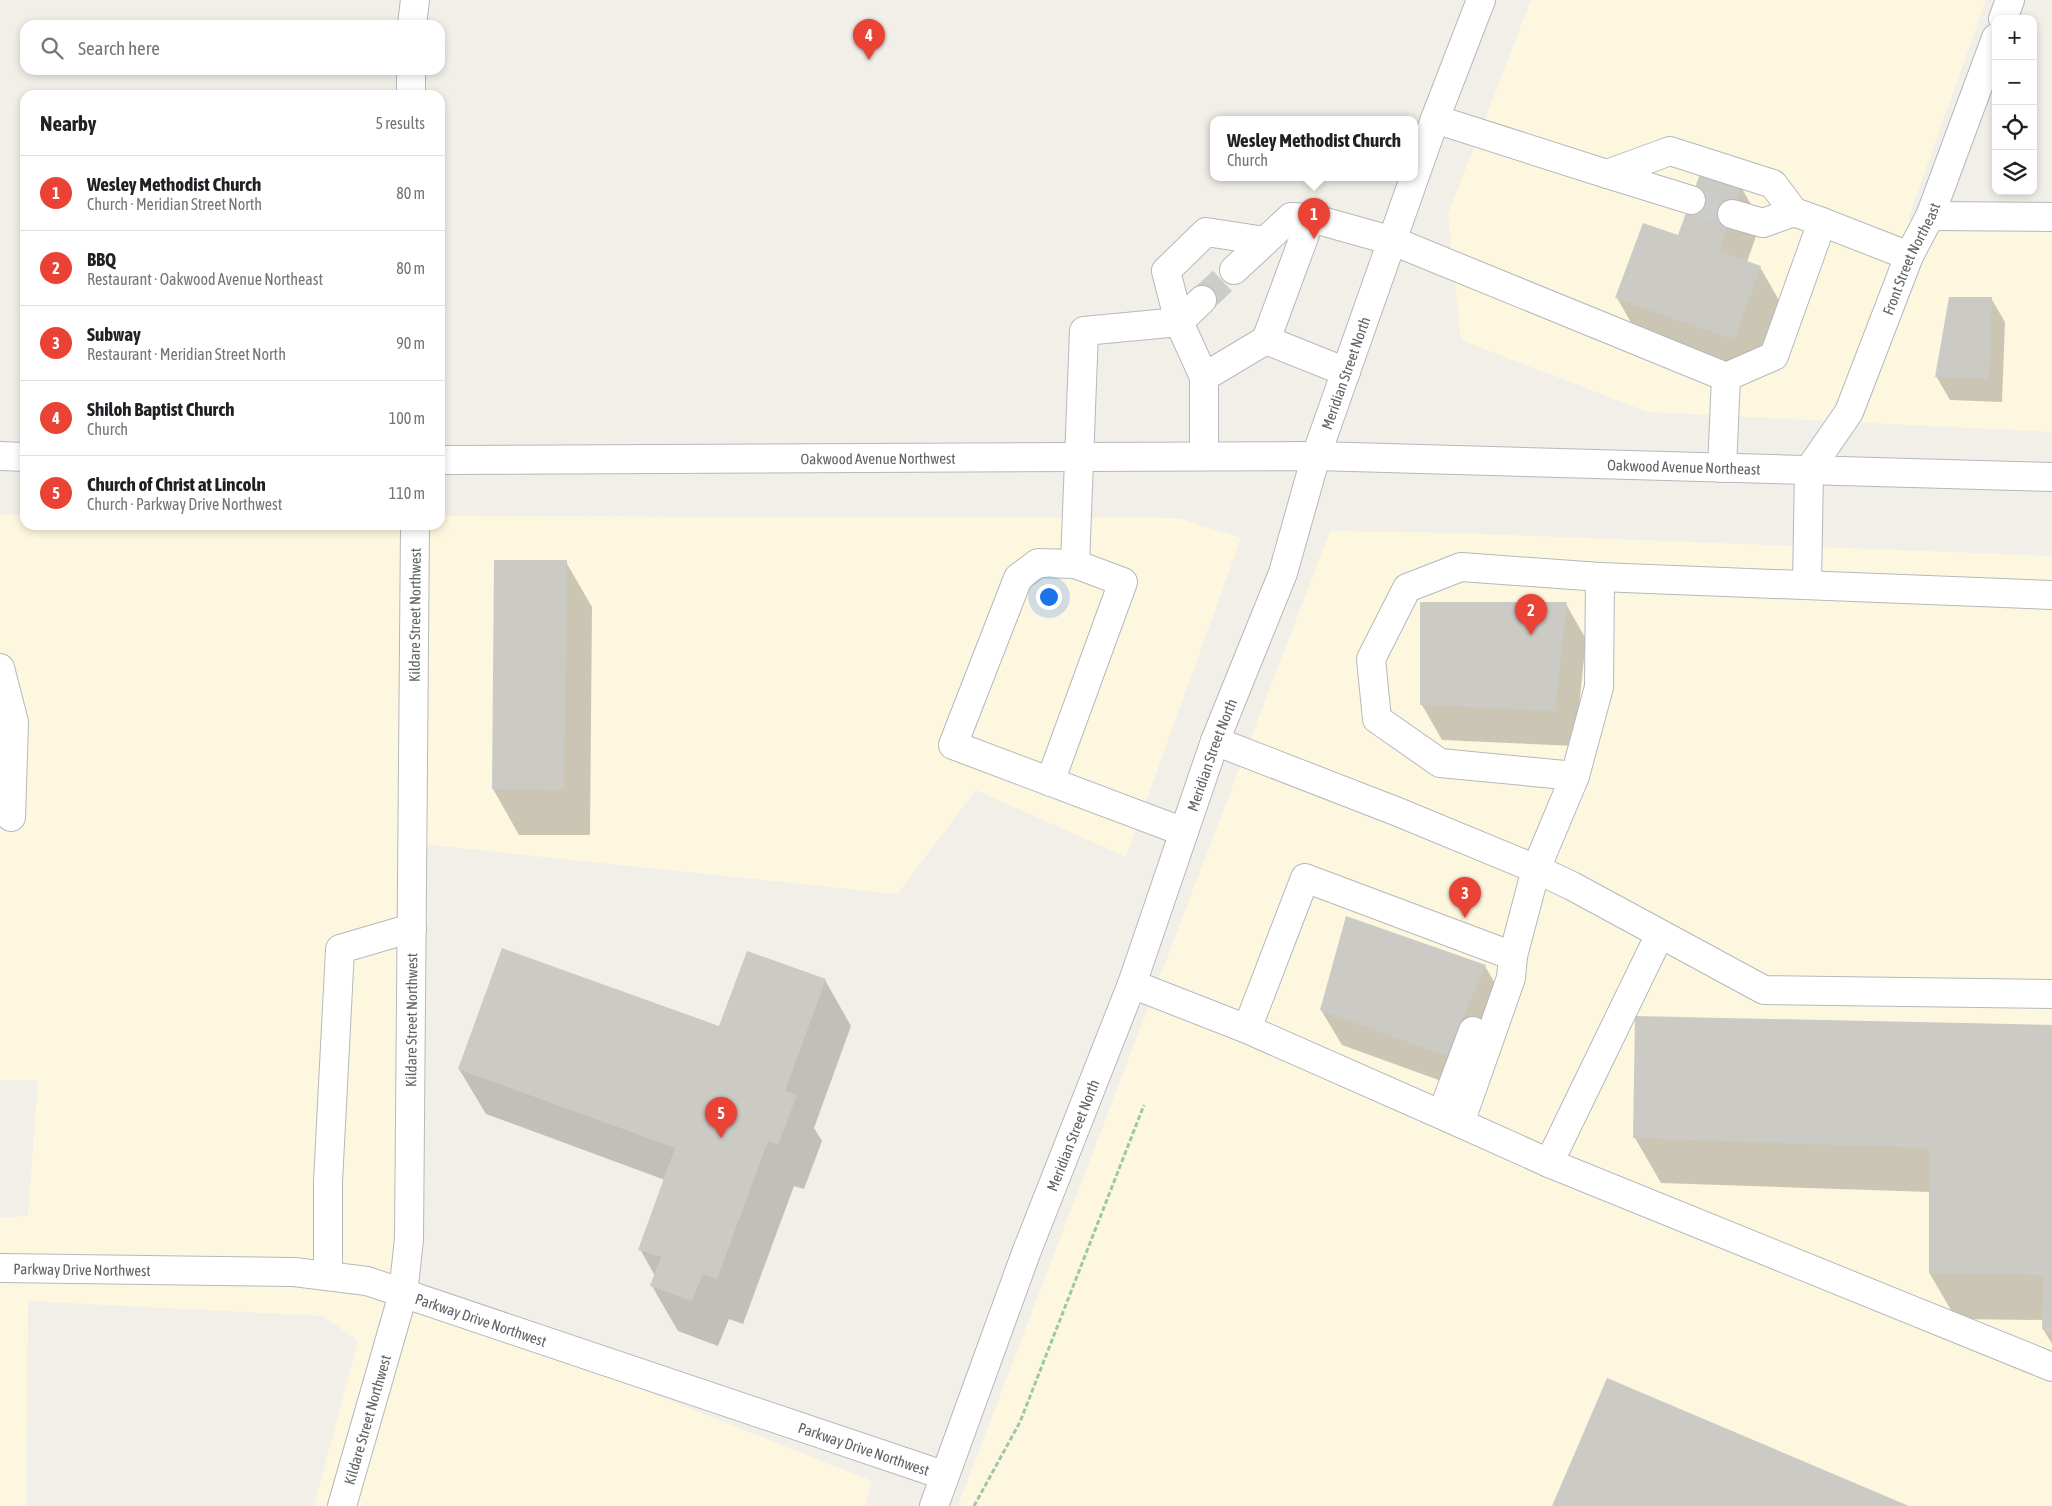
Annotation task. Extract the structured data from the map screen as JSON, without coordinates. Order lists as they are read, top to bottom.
{
  "streets": {
    "street": [
      "Front Street Northeast",
      "Meridian Street North",
      "Oakwood Avenue Northwest",
      "Oakwood Avenue Northeast",
      "Kildare Street Northwest",
      "Parkway Drive Northwest"
    ]
  },
  "crossings": [
    ["Front Street Northeast", "Oakwood Avenue Northeast"],
    ["Meridian Street North", "Oakwood Avenue Northwest"],
    ["Meridian Street North", "Oakwood Avenue Northeast"],
    ["Meridian Street North", "Parkway Drive Northwest"],
    ["Oakwood Avenue Northwest", "Oakwood Avenue Northeast"],
    ["Kildare Street Northwest", "Parkway Drive Northwest"]
  ],
  "page": {
    "map_buttons": ["+", "−"],
    "pins": [
      "4",
      "1",
      "2",
      "3",
      "5"
    ],
    "search": "Search here",
    "heading": ["Nearby", "5 results"],
    "popup": ["Wesley Methodist Church", "Church"],
    "list": [
      {
        "mark": "1",
        "name": "Wesley Methodist Church",
        "note": "Church · Meridian Street North",
        "value": "80 m"
      },
      {
        "mark": "2",
        "name": "BBQ",
        "note": "Restaurant · Oakwood Avenue Northeast",
        "value": "80 m"
      },
      {
        "mark": "3",
        "name": "Subway",
        "note": "Restaurant · Meridian Street North",
        "value": "90 m"
      },
      {
        "mark": "4",
        "name": "Shiloh Baptist Church",
        "note": "Church",
        "value": "100 m"
      },
      {
        "mark": "5",
        "name": "Church of Christ at Lincoln",
        "note": "Church · Parkway Drive Northwest",
        "value": "110 m"
      }
    ]
  }
}
